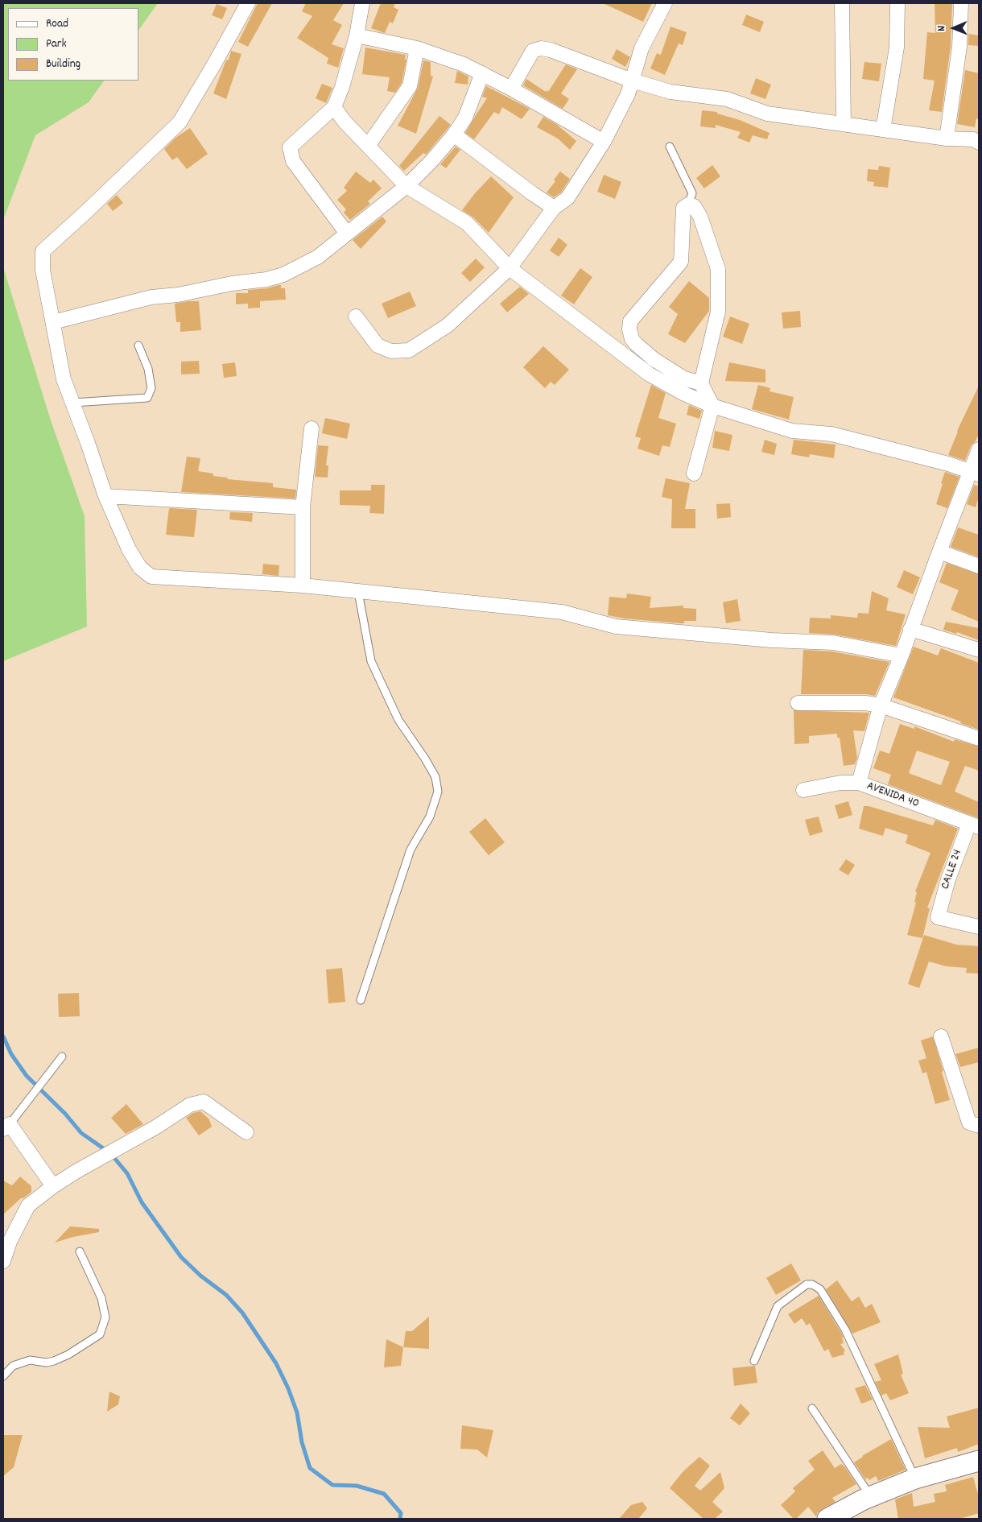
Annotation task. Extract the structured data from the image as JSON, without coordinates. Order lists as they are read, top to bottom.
{
  "streets": {
    "street": ["AVENIDA 40", "CALLE 24"]
  },
  "crossings": [
    ["AVENIDA 40", "CALLE 24"]
  ],
  "legend": ["Road", "Park", "Building"],
  "north": "left"
}
